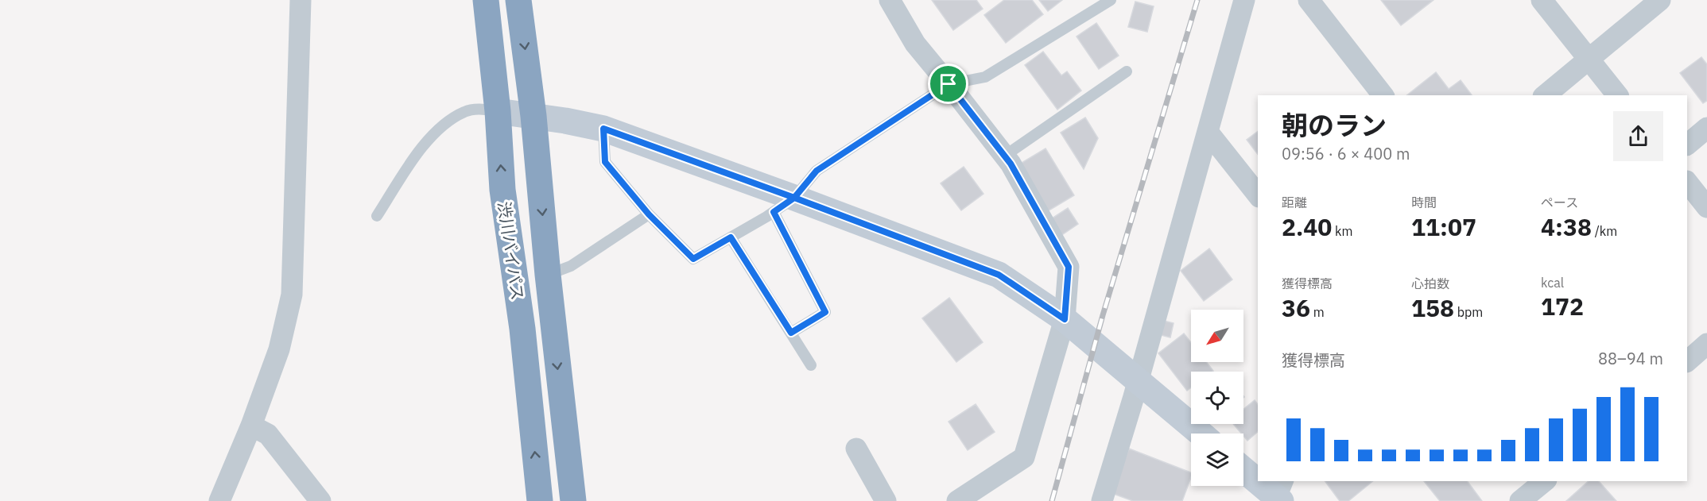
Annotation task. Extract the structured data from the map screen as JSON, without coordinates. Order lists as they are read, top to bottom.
{
  "streets": {
    "highway": ["渋川バイパス"]
  },
  "north": "bottom left",
  "page": {
    "heading": ["朝のラン", "09:56 · 6 × 400 m"],
    "stats": [
      ["距離", "2.40 km"],
      ["時間", "11:07"],
      ["ペース", "4:38 /km"],
      ["獲得標高", "36 m"],
      ["心拍数", "158 bpm"],
      ["kcal", "172"]
    ],
    "chart": ["獲得標高", "88–94 m"]
  }
}
